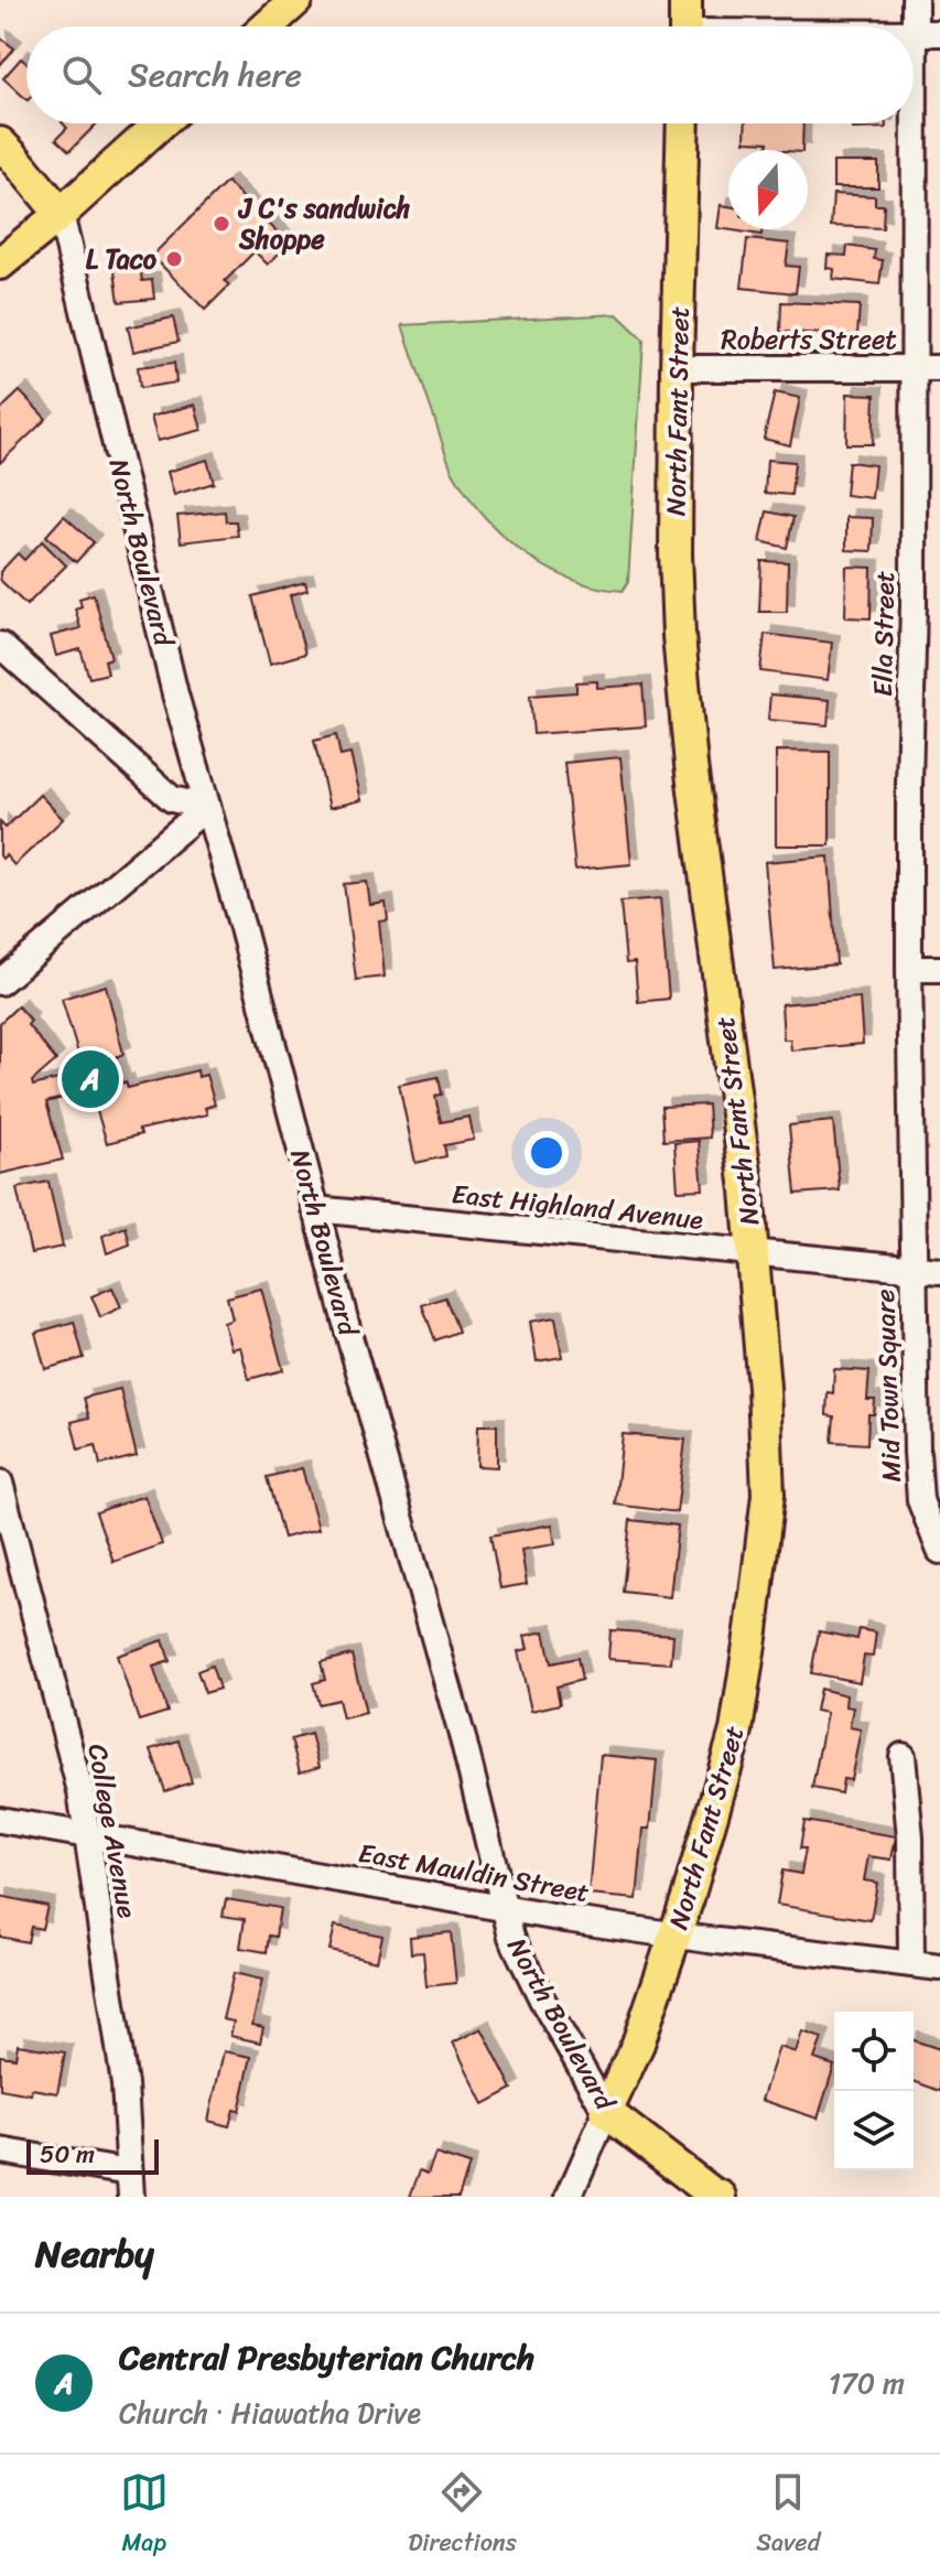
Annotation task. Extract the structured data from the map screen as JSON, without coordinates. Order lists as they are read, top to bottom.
{
  "streets": {
    "main road": ["North Fant Street", "North Boulevard"],
    "street": [
      "Roberts Street",
      "Ella Street",
      "East Highland Avenue",
      "Mid Town Square",
      "College Avenue",
      "East Mauldin Street"
    ]
  },
  "crossings": [
    ["Roberts Street", "North Fant Street"],
    ["Roberts Street", "Ella Street"],
    ["North Fant Street", "North Boulevard"],
    ["North Fant Street", "East Highland Avenue"],
    ["North Fant Street", "East Mauldin Street"],
    ["North Boulevard", "East Highland Avenue"],
    ["North Boulevard", "East Mauldin Street"],
    ["Ella Street", "East Highland Avenue"],
    ["Ella Street", "Mid Town Square"],
    ["East Highland Avenue", "Mid Town Square"],
    ["College Avenue", "East Mauldin Street"]
  ],
  "places": ["J C's sandwich Shoppe", "L Taco"],
  "scale_bar": "50 m",
  "north": "bottom",
  "page": {
    "search": "Search here",
    "pins": "A",
    "scale": "50 m",
    "heading": "Nearby",
    "list": [
      {
        "mark": "A",
        "name": "Central Presbyterian Church",
        "note": "Church · Hiawatha Drive",
        "value": "170 m"
      }
    ],
    "nav": ["Map", "Directions", "Saved"]
  }
}
